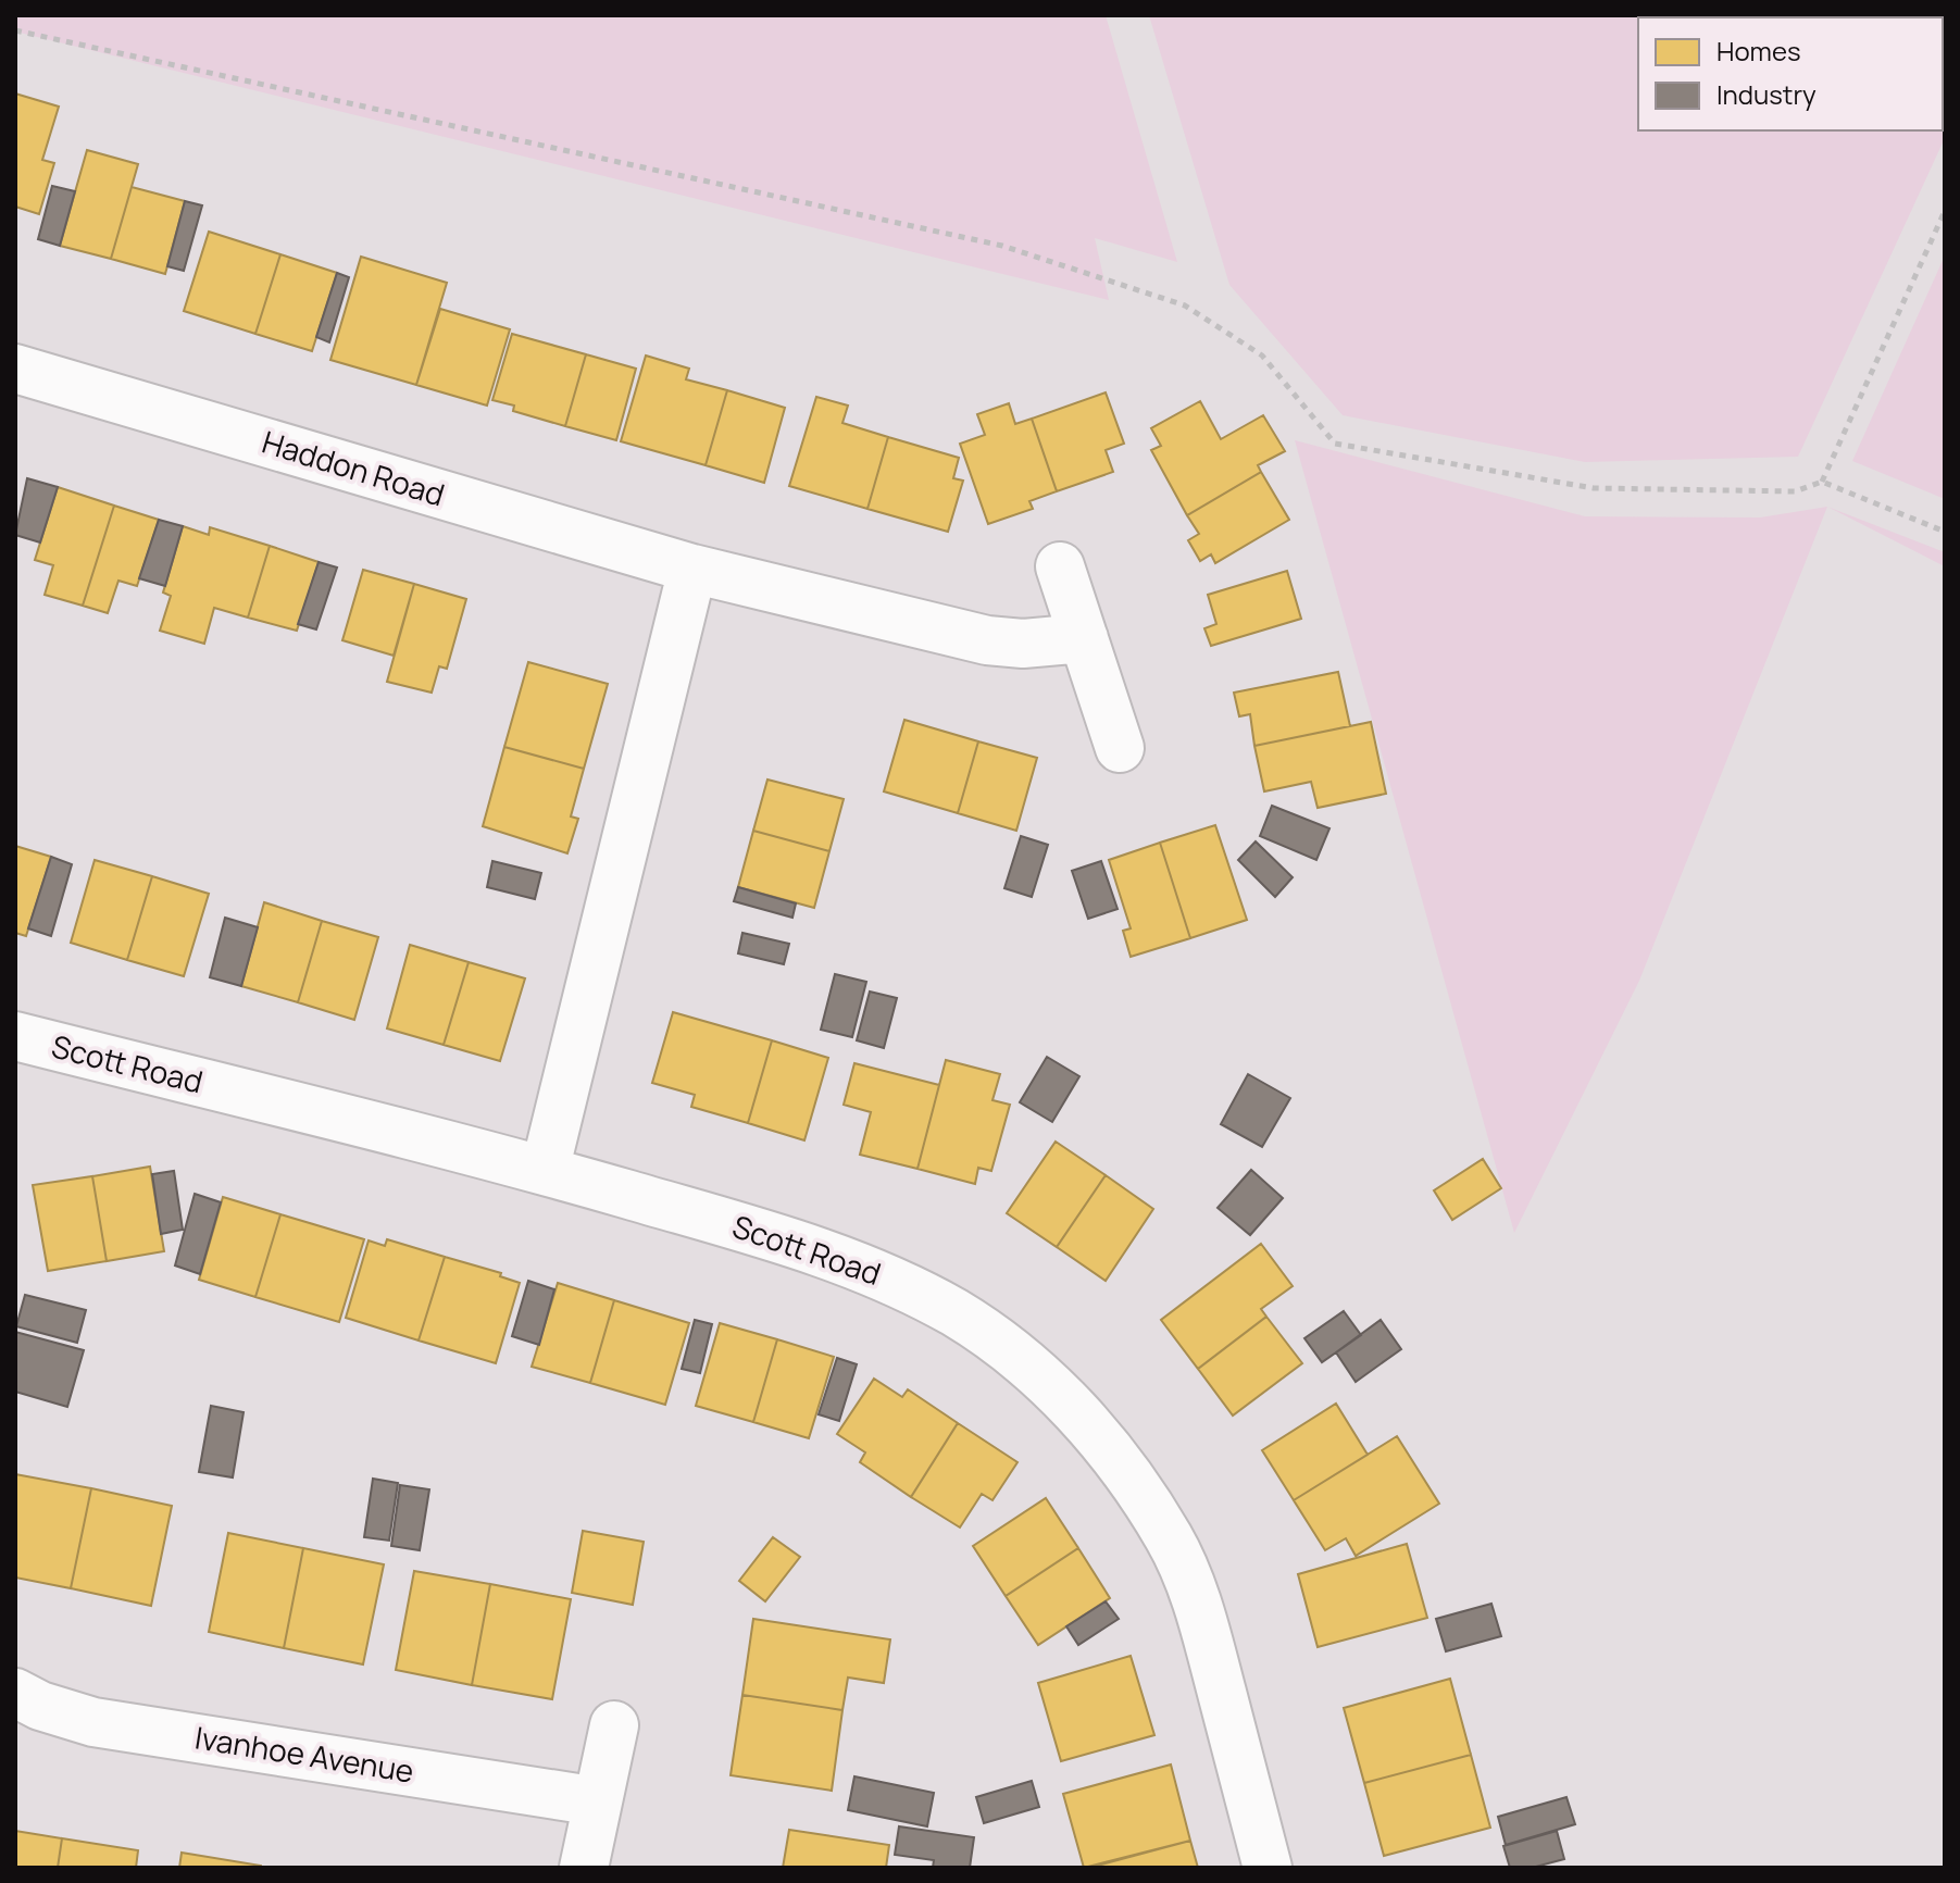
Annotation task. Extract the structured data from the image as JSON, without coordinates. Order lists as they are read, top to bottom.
{
  "streets": {
    "street": ["Haddon Road", "Scott Road", "Ivanhoe Avenue"]
  },
  "legend": ["Homes", "Industry"]
}
